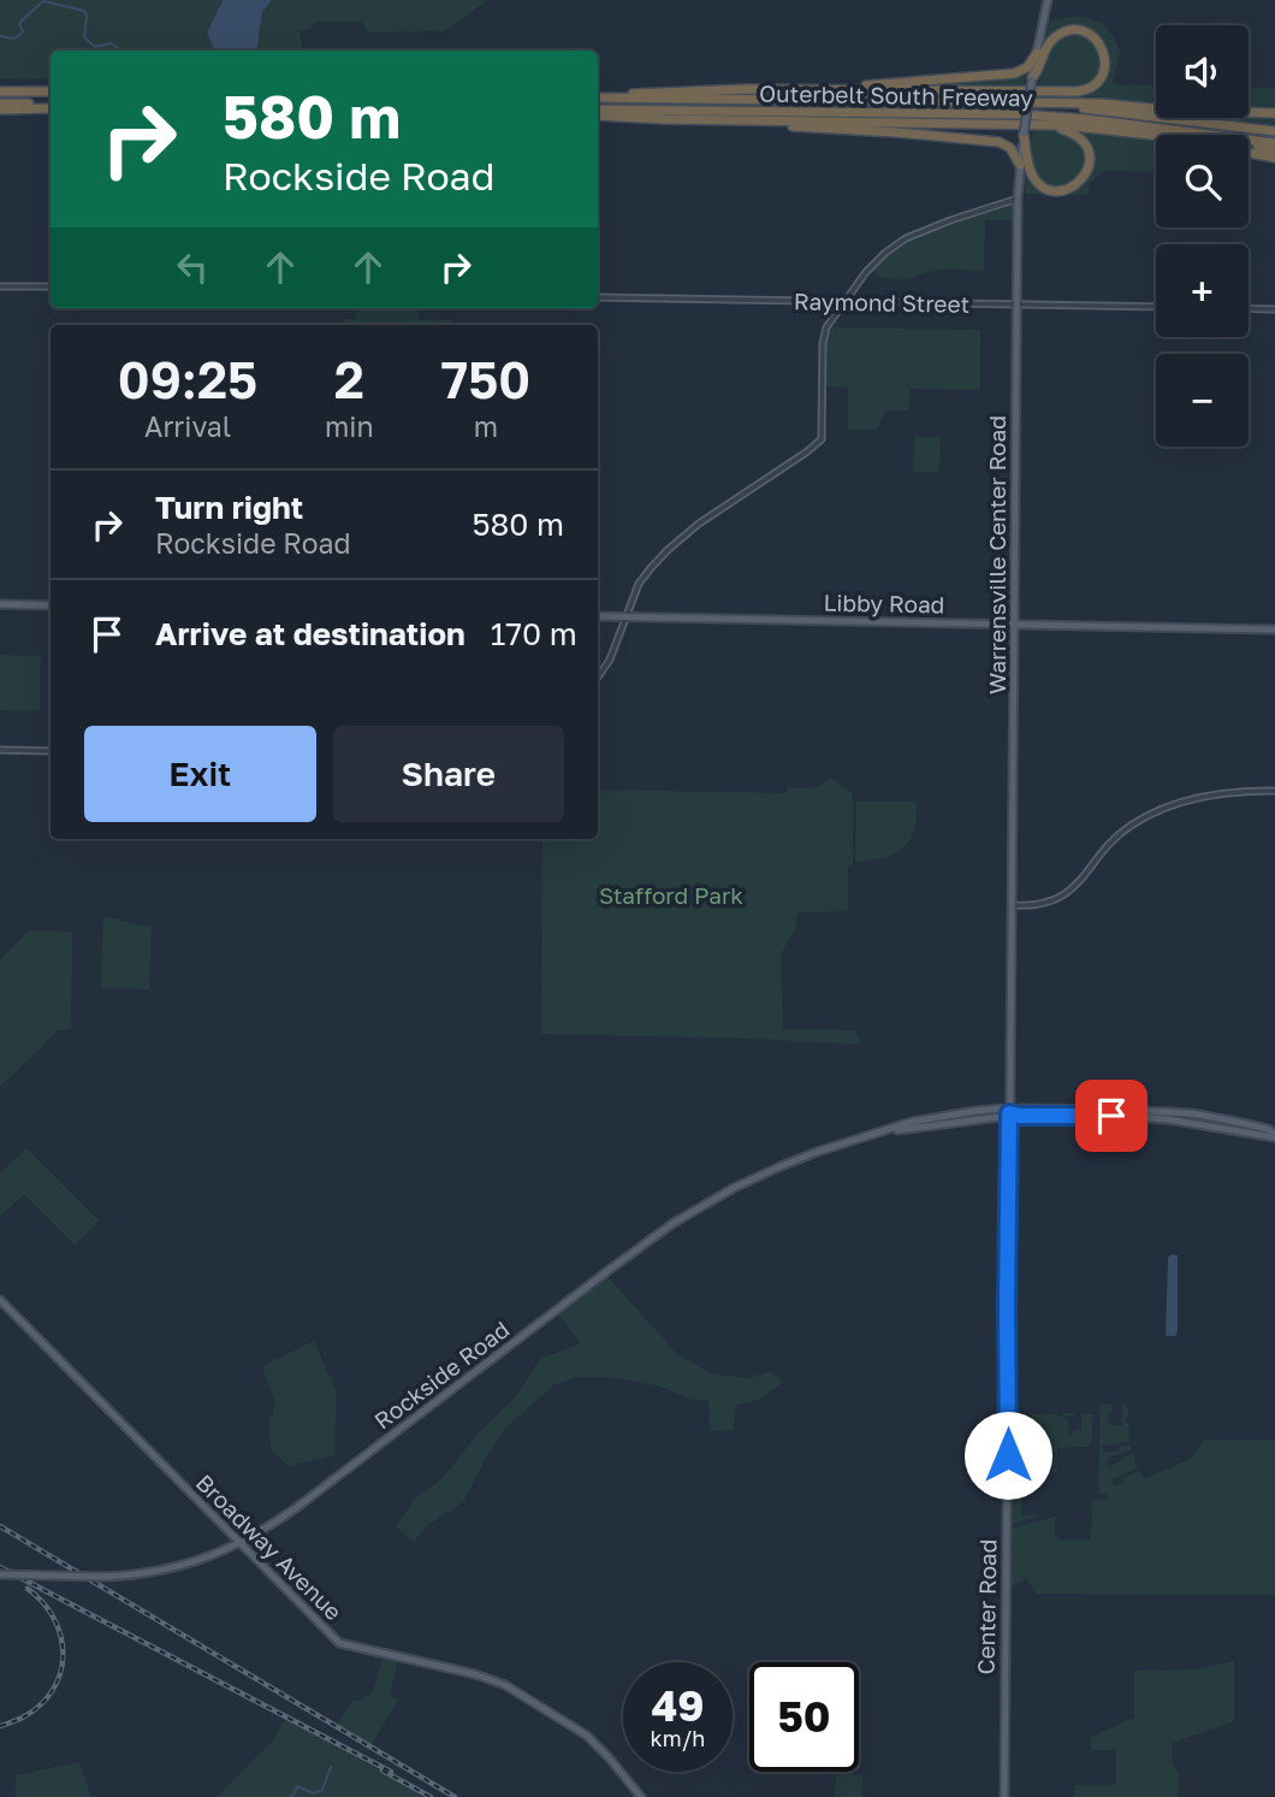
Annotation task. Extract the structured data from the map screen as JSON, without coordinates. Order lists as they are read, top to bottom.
{
  "streets": {
    "highway": ["Outerbelt South Freeway"],
    "main road": [
      "Warrensville Center Road",
      "Libby Road",
      "Rockside Road",
      "Broadway Avenue",
      "Center Road"
    ],
    "street": ["Raymond Street"]
  },
  "crossings": [
    ["Raymond Street", "Warrensville Center Road"],
    ["Warrensville Center Road", "Libby Road"],
    ["Warrensville Center Road", "Rockside Road"],
    ["Warrensville Center Road", "Center Road"],
    ["Rockside Road", "Broadway Avenue"],
    ["Rockside Road", "Center Road"]
  ],
  "parks": ["Stafford Park"],
  "page": {
    "map_buttons": ["+", "−"],
    "turn": ["580 m", "Rockside Road"],
    "eta": [
      "09:25",
      "Arrival",
      "2",
      "min",
      "750",
      "m"
    ],
    "list": [
      {
        "name": "Turn right",
        "note": "Rockside Road",
        "value": "580 m"
      },
      {
        "name": "Arrive at destination",
        "value": "170 m"
      }
    ],
    "buttons": ["Exit", "Share"],
    "speed": "49 km/h",
    "limit": "50"
  }
}
